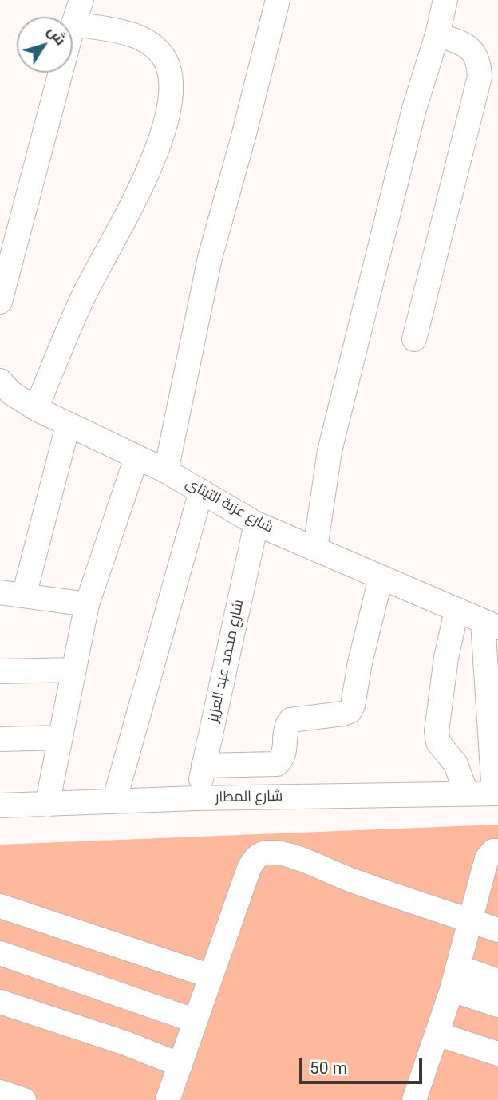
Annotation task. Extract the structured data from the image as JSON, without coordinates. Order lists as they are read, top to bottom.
{
  "streets": {
    "street": ["شارع عزبة التيتاى", "شارع محمد عبد العزيز", "شارع المطار"]
  },
  "crossings": [
    ["شارع عزبة التيتاى", "شارع محمد عبد العزيز"],
    ["شارع محمد عبد العزيز", "شارع المطار"]
  ],
  "scale_bar": "50 m",
  "north": "top right"
}
